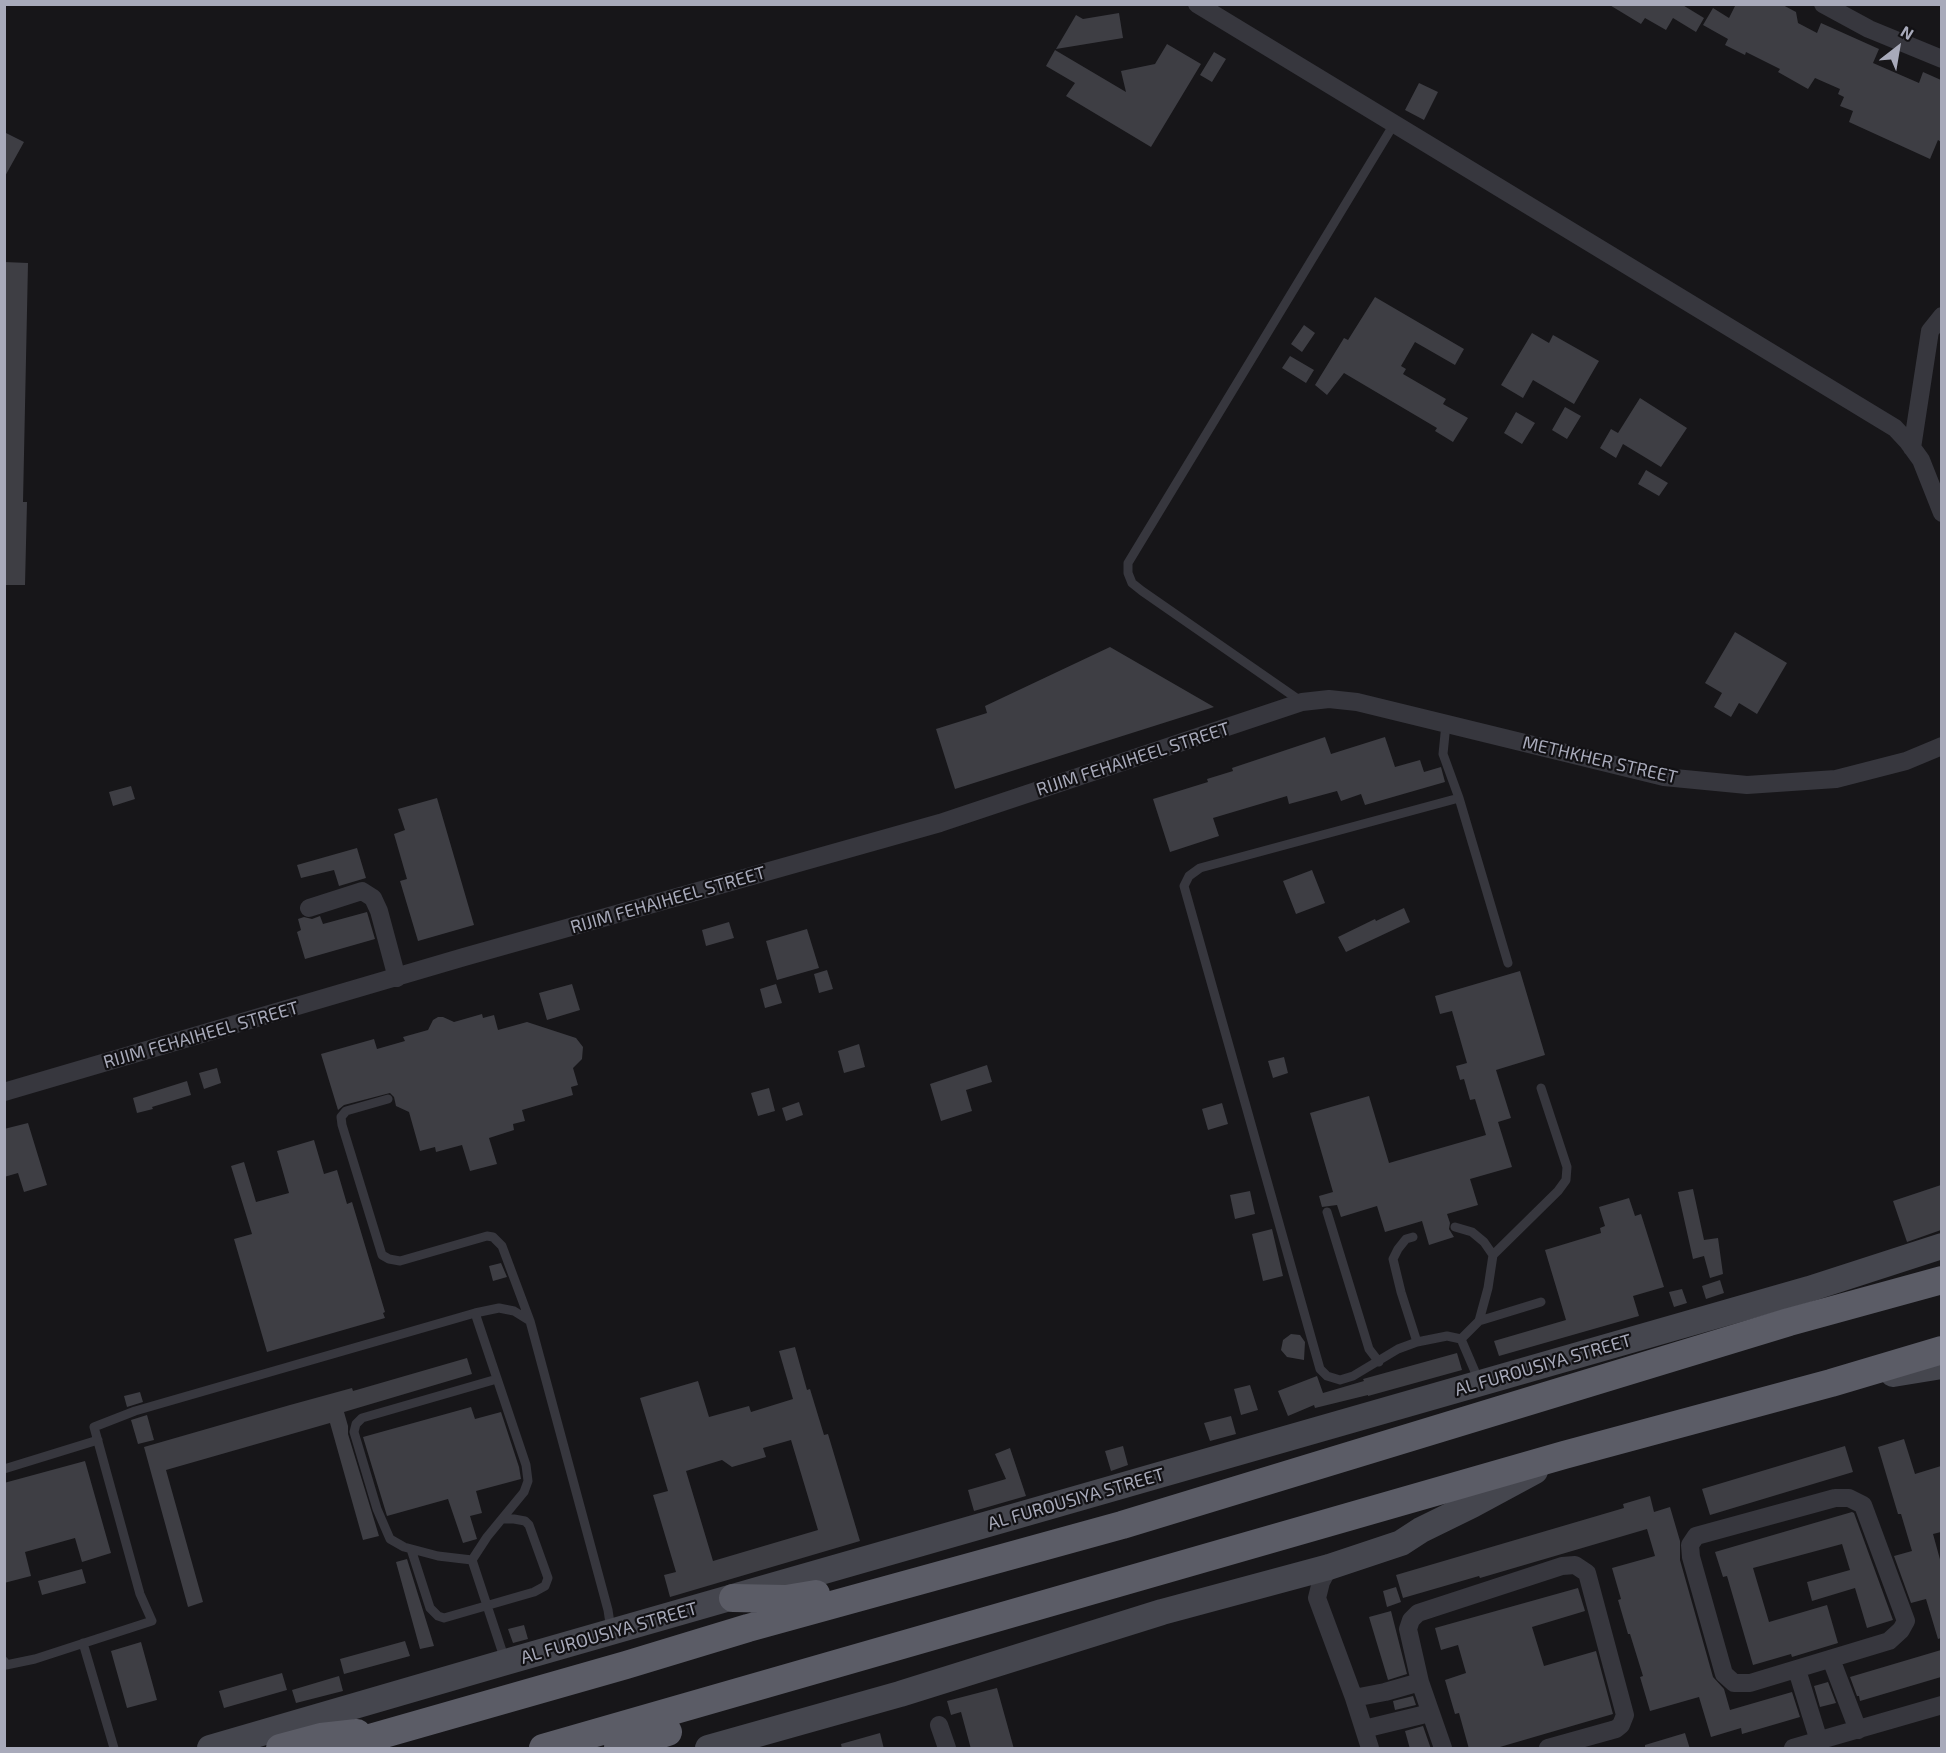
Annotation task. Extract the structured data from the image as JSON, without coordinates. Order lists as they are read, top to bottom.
{
  "streets": {
    "highway": ["AL FUROUSIYA STREET"],
    "street": ["RIJIM FEHAIHEEL STREET", "METHKHER STREET"]
  },
  "crossings": [
    ["RIJIM FEHAIHEEL STREET", "METHKHER STREET"]
  ],
  "north": "top right"
}
